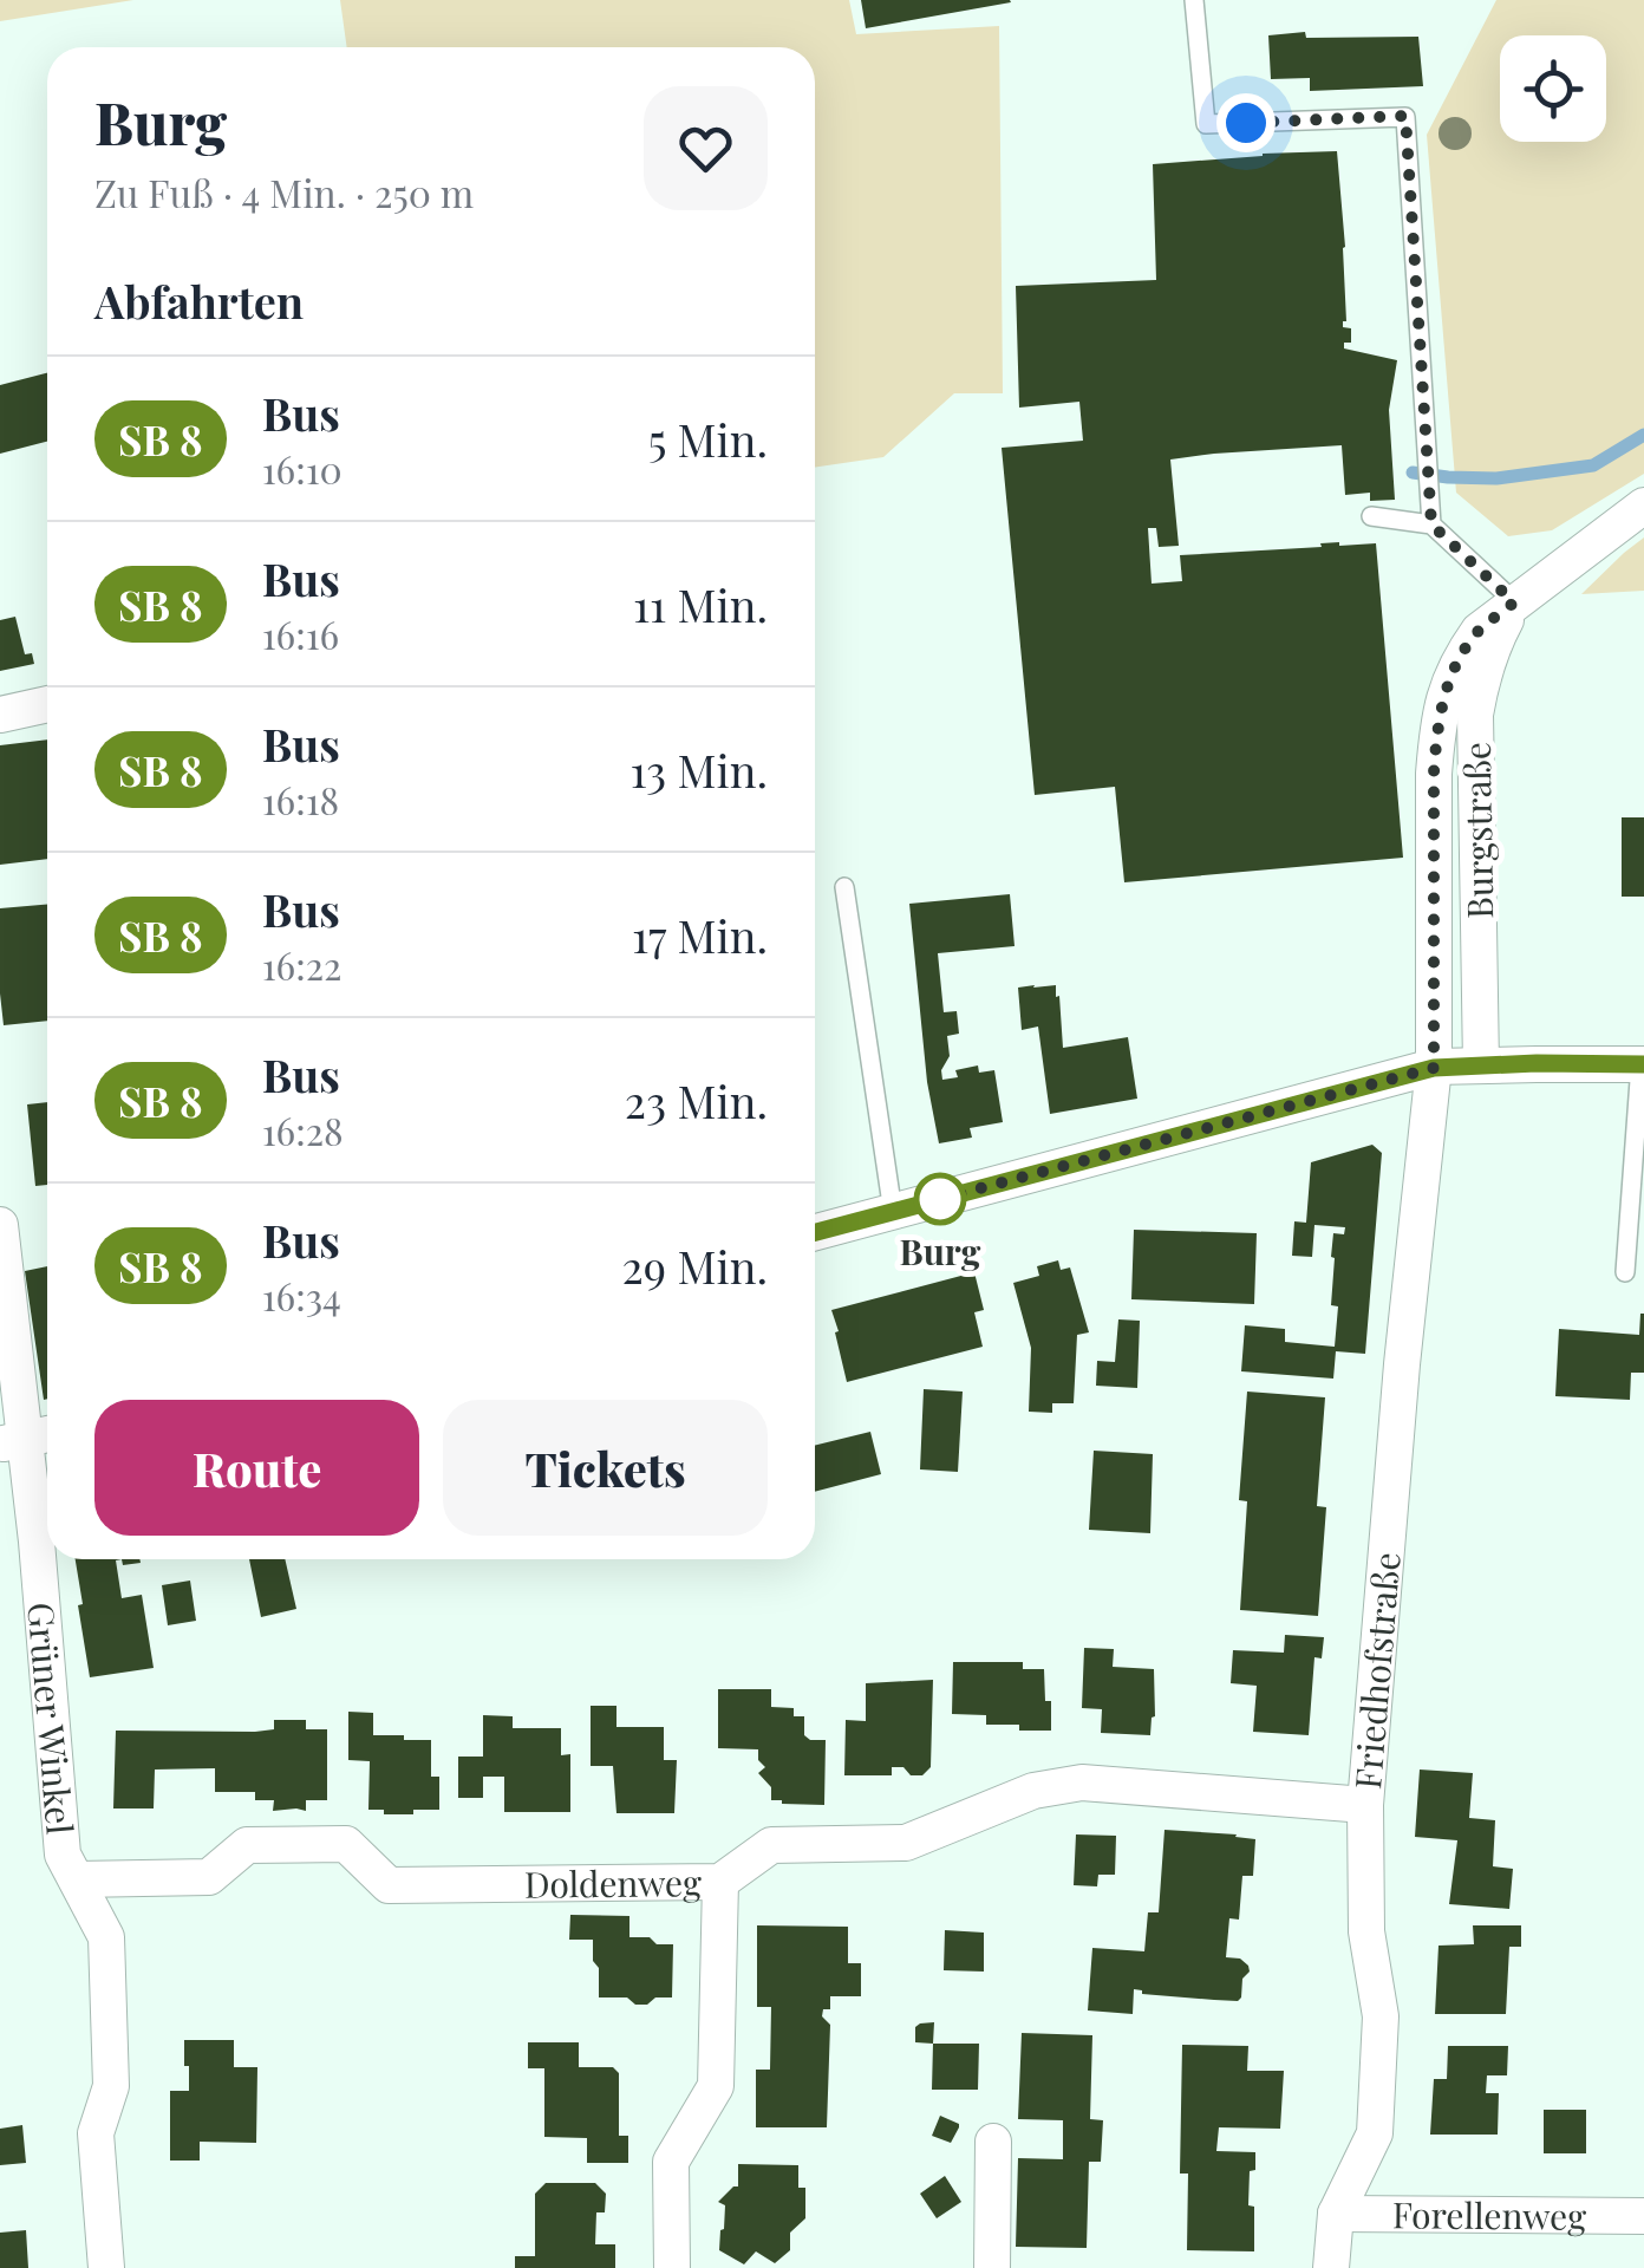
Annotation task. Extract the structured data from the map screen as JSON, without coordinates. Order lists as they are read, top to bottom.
{
  "streets": {
    "street": [
      "Burgstraße",
      "Friedhofstraße",
      "Grüner Winkel",
      "Doldenweg",
      "Forellenweg"
    ]
  },
  "crossings": [
    ["Burgstraße", "Friedhofstraße"],
    ["Friedhofstraße", "Doldenweg"],
    ["Friedhofstraße", "Forellenweg"],
    ["Grüner Winkel", "Doldenweg"]
  ],
  "places": ["Burg"],
  "page": {
    "heading": [
      ["Burg", "Zu Fuß · 4 Min. · 250 m"],
      "Abfahrten"
    ],
    "list": [
      {
        "mark": "SB 8",
        "name": "Bus",
        "note": "16:10",
        "value": "5 Min."
      },
      {
        "mark": "SB 8",
        "name": "Bus",
        "note": "16:16",
        "value": "11 Min."
      },
      {
        "mark": "SB 8",
        "name": "Bus",
        "note": "16:18",
        "value": "13 Min."
      },
      {
        "mark": "SB 8",
        "name": "Bus",
        "note": "16:22",
        "value": "17 Min."
      },
      {
        "mark": "SB 8",
        "name": "Bus",
        "note": "16:28",
        "value": "23 Min."
      },
      {
        "mark": "SB 8",
        "name": "Bus",
        "note": "16:34",
        "value": "29 Min."
      }
    ],
    "buttons": ["Route", "Tickets"]
  }
}
